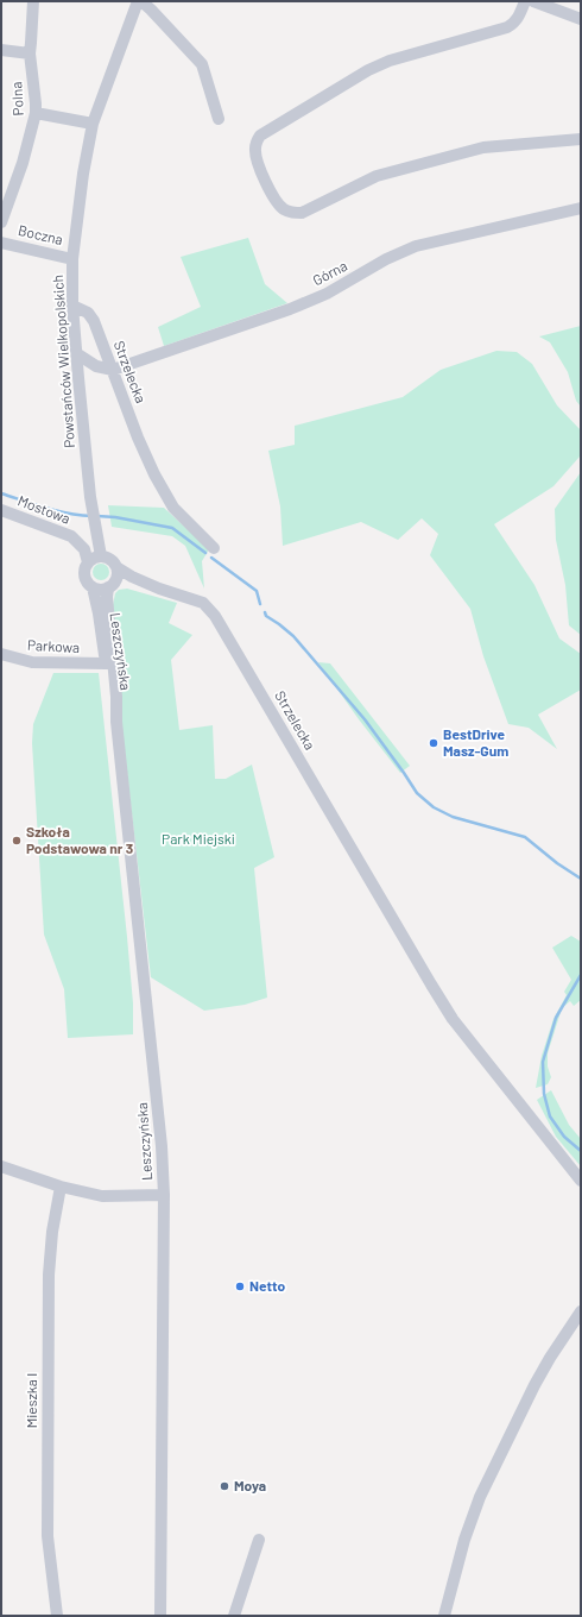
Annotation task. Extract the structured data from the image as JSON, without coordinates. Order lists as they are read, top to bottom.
{
  "streets": {
    "street": [
      "Polna",
      "Boczna",
      "Górna",
      "Powstańców Wielkopolskich",
      "Strzelecka",
      "Mostowa",
      "Parkowa",
      "Leszczyńska",
      "Mieszka I"
    ]
  },
  "crossings": [
    ["Boczna", "Powstańców Wielkopolskich"],
    ["Górna", "Strzelecka"],
    ["Powstańców Wielkopolskich", "Strzelecka"],
    ["Powstańców Wielkopolskich", "Mostowa"],
    ["Powstańców Wielkopolskich", "Leszczyńska"],
    ["Strzelecka", "Mostowa"],
    ["Strzelecka", "Leszczyńska"],
    ["Mostowa", "Leszczyńska"],
    ["Parkowa", "Leszczyńska"]
  ],
  "parks": ["Park Miejski"],
  "places": [
    "BestDrive Masz-Gum",
    "Szkoła Podstawowa nr 3",
    "Netto",
    "Moya"
  ]
}
